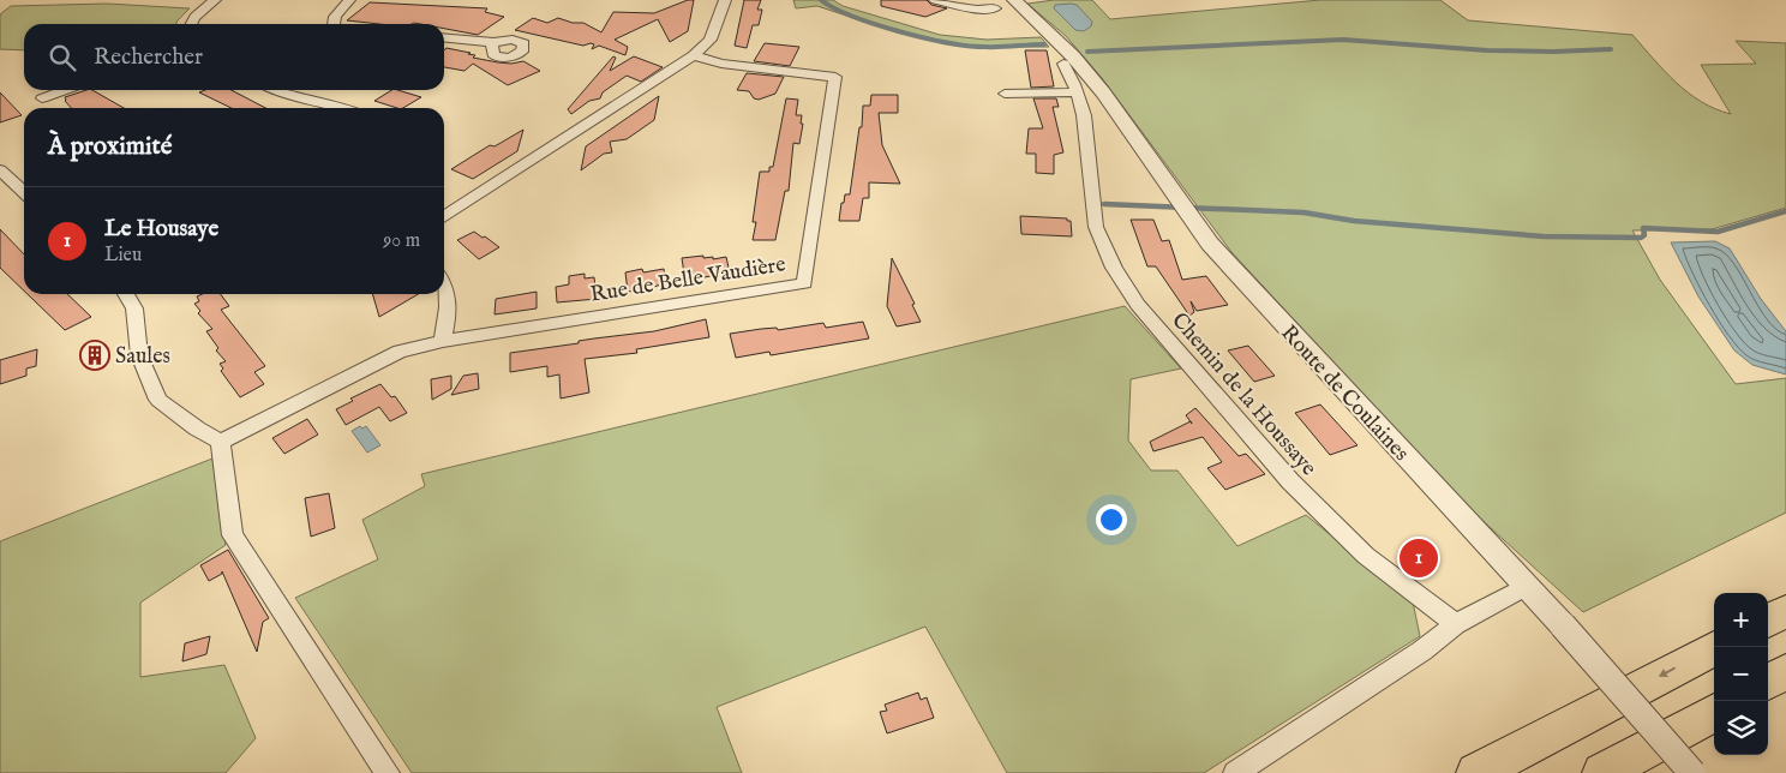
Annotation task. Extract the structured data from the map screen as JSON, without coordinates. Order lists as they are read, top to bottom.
{
  "streets": {
    "street": ["Rue de Belle Vaudière", "Route de Coulaines", "Chemin de la Houssaye"]
  },
  "places": {
    "building": ["Saules"]
  },
  "page": {
    "search": "Rechercher",
    "heading": "À proximité",
    "list": [
      {
        "mark": "1",
        "name": "Le Housaye",
        "note": "Lieu",
        "value": "90 m"
      }
    ],
    "pins": "1",
    "map_buttons": ["+", "−"]
  }
}
